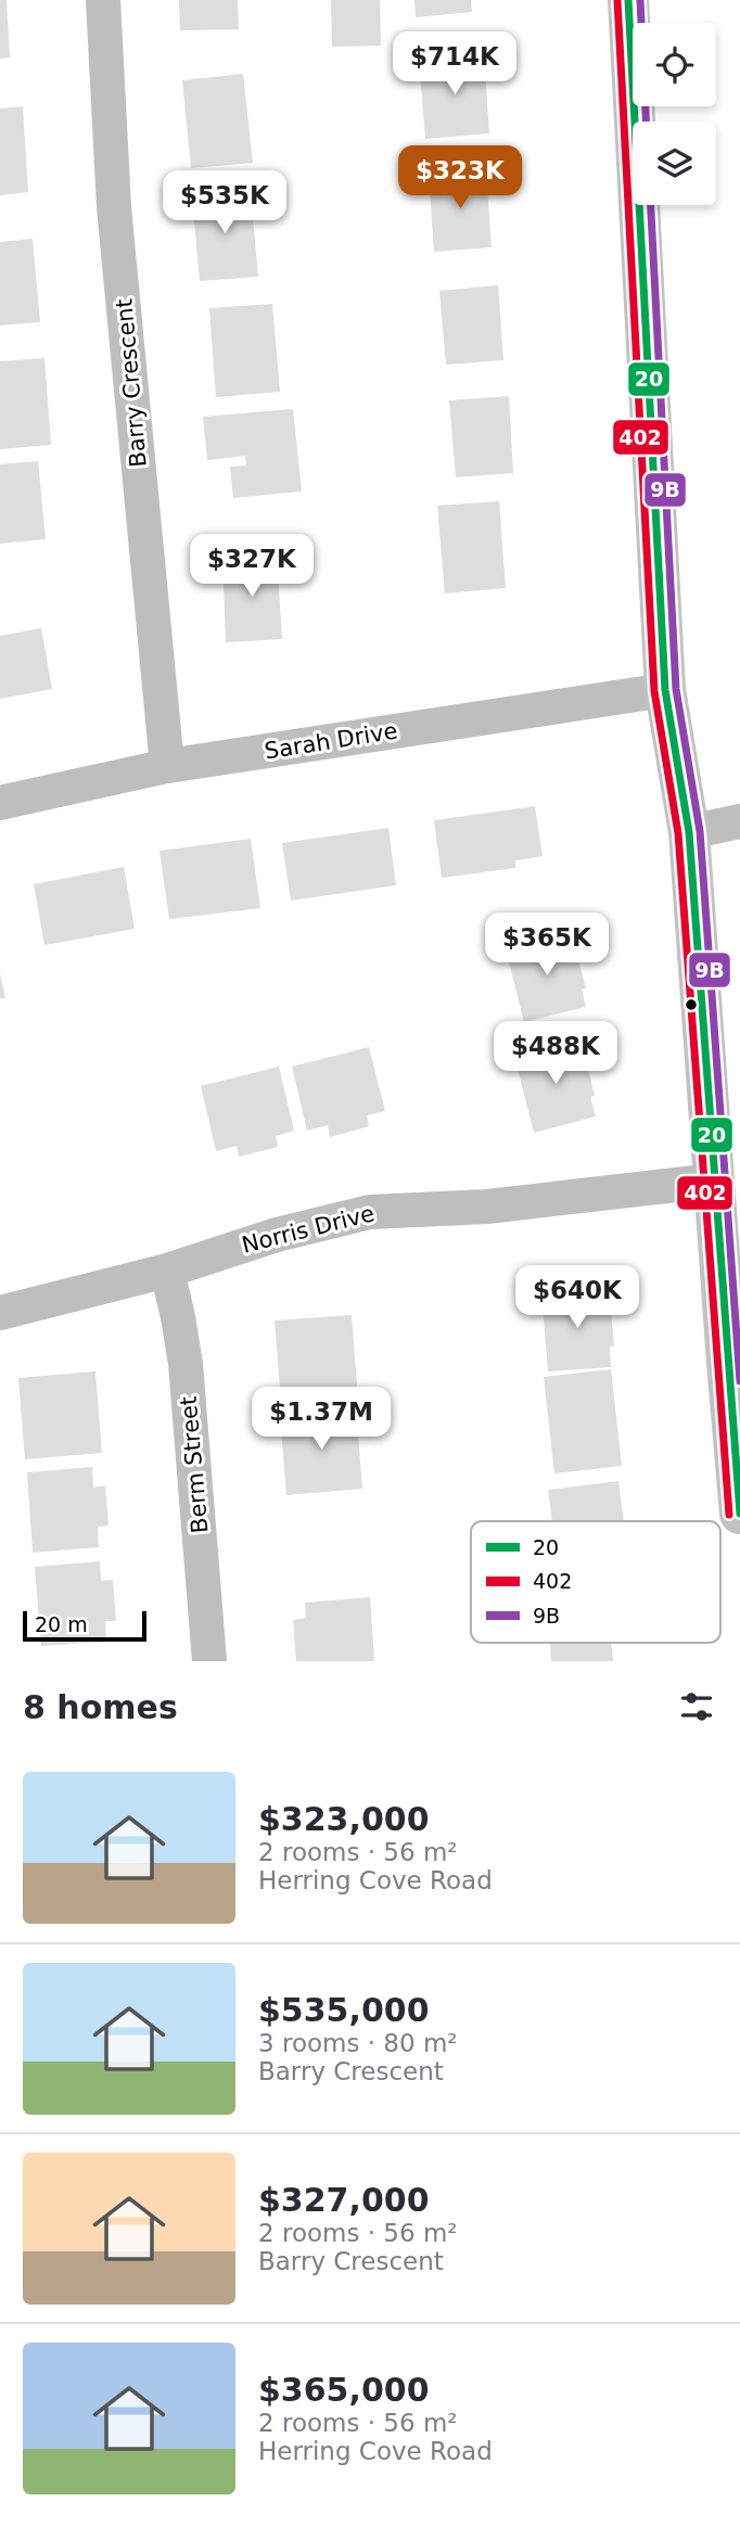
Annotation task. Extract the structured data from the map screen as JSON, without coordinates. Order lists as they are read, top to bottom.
{
  "streets": {
    "street": [
      "Barry Crescent",
      "Sarah Drive",
      "Norris Drive",
      "Berm Street"
    ]
  },
  "crossings": [
    ["Barry Crescent", "Sarah Drive"],
    ["Norris Drive", "Berm Street"]
  ],
  "lines": ["transit line 20", "transit line 9B", "transit line 402"],
  "legend": ["20", "402", "9B"],
  "scale_bar": "20 m",
  "page": {
    "price": [
      "$714K",
      "$323K",
      "$535K",
      "$327K",
      "$365K",
      "$488K",
      "$640K",
      "$1.37M"
    ],
    "scale": "20 m",
    "heading": "8 homes",
    "list": [
      {
        "name": "$323,000",
        "note": "2 rooms · 56 m² · Herring Cove Road"
      },
      {
        "name": "$535,000",
        "note": "3 rooms · 80 m² · Barry Crescent"
      },
      {
        "name": "$327,000",
        "note": "2 rooms · 56 m² · Barry Crescent"
      },
      {
        "name": "$365,000",
        "note": "2 rooms · 56 m² · Herring Cove Road"
      }
    ]
  }
}
